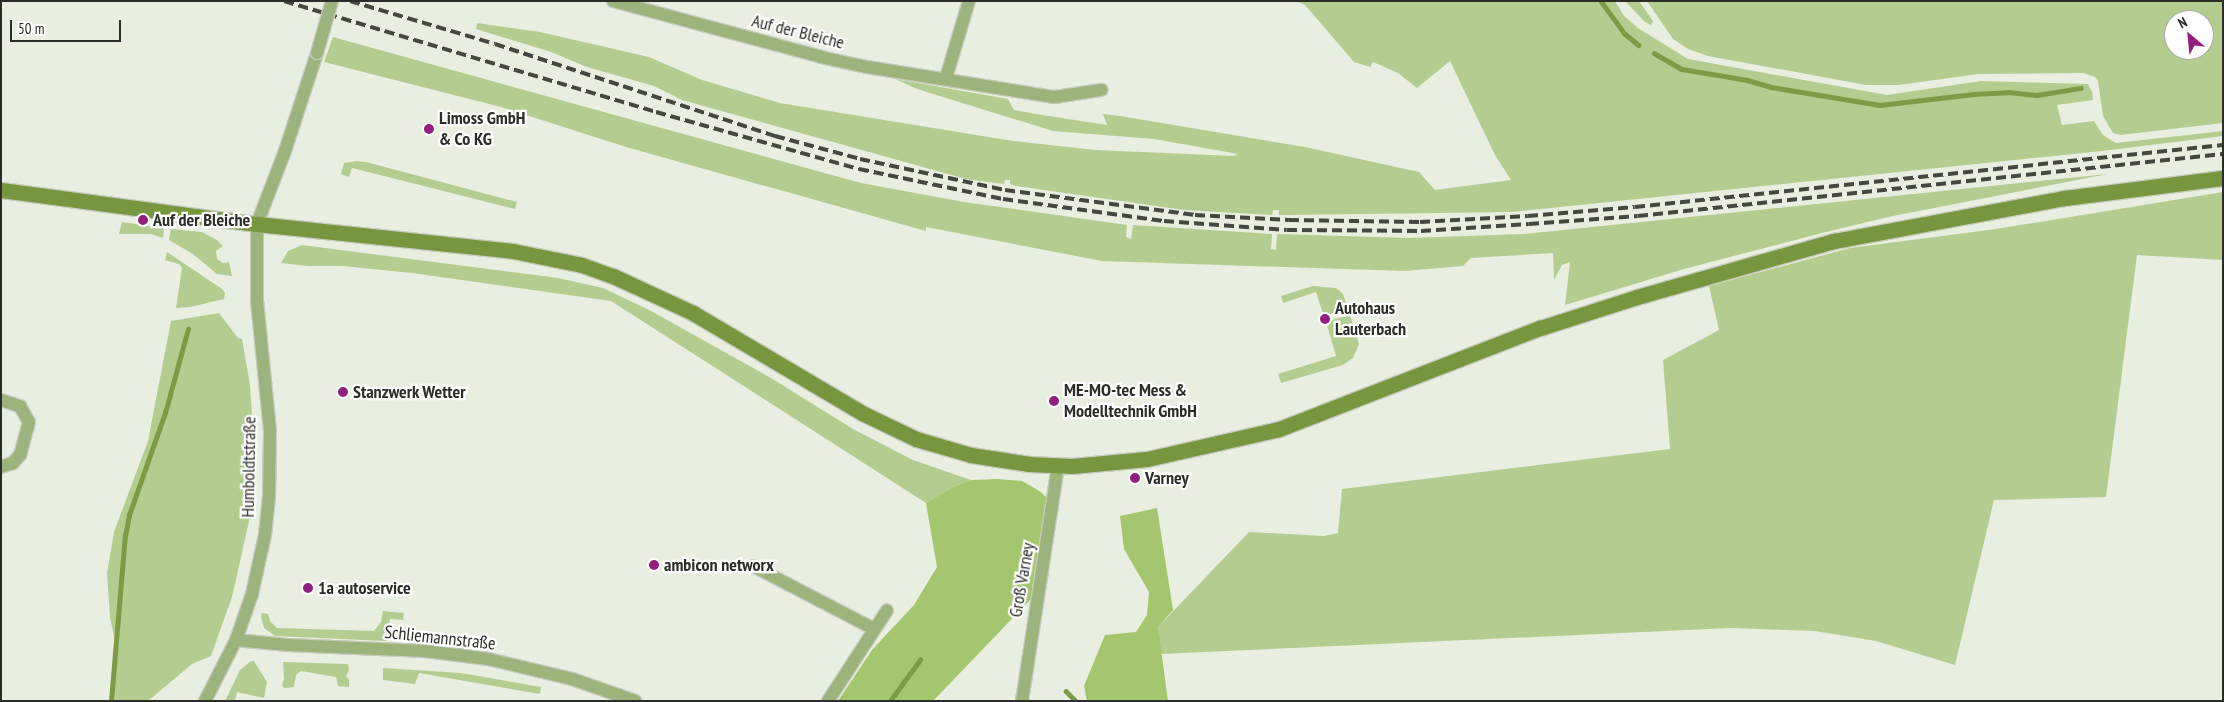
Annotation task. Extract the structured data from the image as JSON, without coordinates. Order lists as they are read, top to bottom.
{
  "streets": {
    "street": [
      "Auf der Bleiche",
      "Humboldtstraße",
      "Groß Varney",
      "Schliemannstraße"
    ]
  },
  "crossings": [
    ["Humboldtstraße", "Schliemannstraße"]
  ],
  "places": [
    "Limoss GmbH & Co KG",
    "Auf der Bleiche",
    "Autohaus Lauterbach",
    "Stanzwerk Wetter",
    "ME-MO-tec Mess & Modelltechnik GmbH",
    "Varney",
    "ambicon networx",
    "1a autoservice"
  ],
  "scale_bar": "50 m",
  "north": "top left"
}
